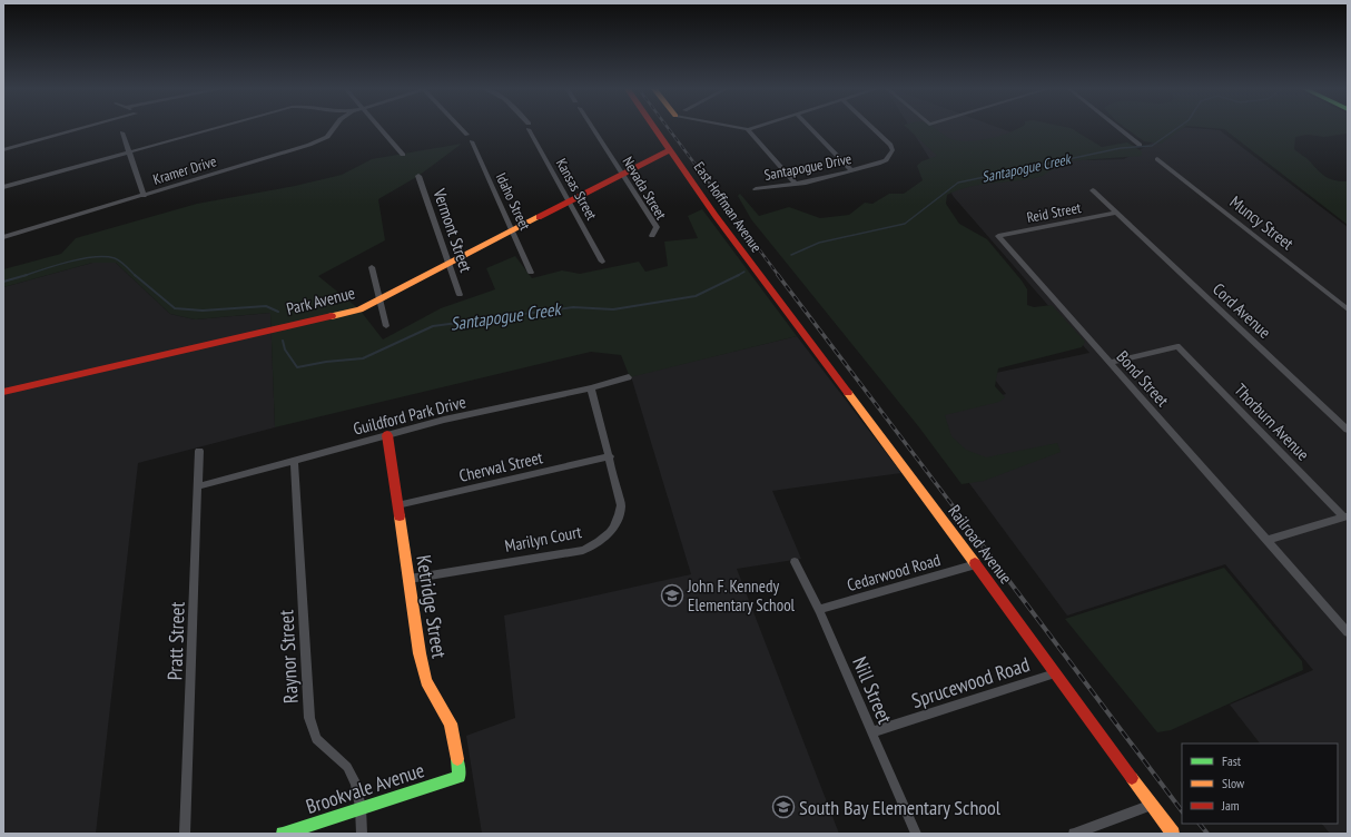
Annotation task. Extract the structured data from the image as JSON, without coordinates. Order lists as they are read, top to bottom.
{
  "streets": {
    "street": [
      "Santapogue Drive",
      "Kramer Drive",
      "Nevada Street",
      "Kansas Street",
      "Idaho Street",
      "East Hoffman Avenue",
      "Reid Street",
      "Muncy Street",
      "Vermont Street",
      "Park Avenue",
      "Cord Avenue",
      "Bond Street",
      "Guildford Park Drive",
      "Thorburn Avenue",
      "Cherwal Street",
      "Marilyn Court",
      "Railroad Avenue",
      "Cedarwood Road",
      "Ketridge Street",
      "Pratt Street",
      "Raynor Street",
      "Sprucewood Road",
      "Nill Street",
      "Brookvale Avenue"
    ]
  },
  "crossings": [
    ["Nevada Street", "Park Avenue"],
    ["Kansas Street", "Park Avenue"],
    ["Idaho Street", "Park Avenue"],
    ["East Hoffman Avenue", "Park Avenue"],
    ["East Hoffman Avenue", "Railroad Avenue"],
    ["Reid Street", "Cord Avenue"],
    ["Reid Street", "Bond Street"],
    ["Vermont Street", "Park Avenue"],
    ["Bond Street", "Thorburn Avenue"],
    ["Guildford Park Drive", "Marilyn Court"],
    ["Guildford Park Drive", "Ketridge Street"],
    ["Guildford Park Drive", "Pratt Street"],
    ["Guildford Park Drive", "Raynor Street"],
    ["Cherwal Street", "Marilyn Court"],
    ["Cherwal Street", "Ketridge Street"],
    ["Marilyn Court", "Ketridge Street"],
    ["Railroad Avenue", "Cedarwood Road"],
    ["Railroad Avenue", "Sprucewood Road"],
    ["Cedarwood Road", "Nill Street"],
    ["Ketridge Street", "Brookvale Avenue"],
    ["Raynor Street", "Brookvale Avenue"],
    ["Sprucewood Road", "Nill Street"]
  ],
  "water": ["Santapogue Creek"],
  "places": {
    "school or university": ["John F. Kennedy Elementary School", "South Bay Elementary School"]
  },
  "legend": ["Fast", "Slow", "Jam"]
}
